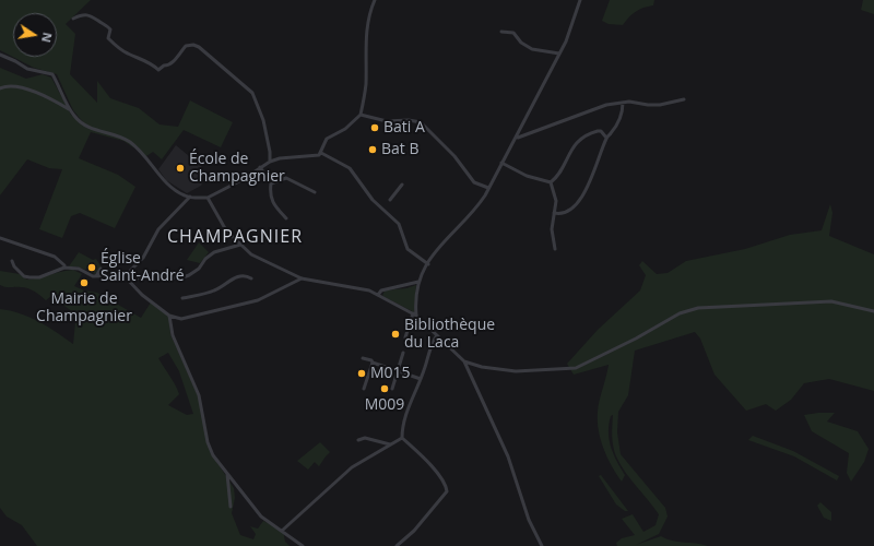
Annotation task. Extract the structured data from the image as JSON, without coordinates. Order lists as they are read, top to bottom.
{
  "districts": ["CHAMPAGNIER"],
  "places": [
    "Bati A",
    "Bat B",
    "École de Champagnier",
    "Église Saint-André",
    "Mairie de Champagnier",
    "Bibliothèque du Laca",
    "M015",
    "M009"
  ],
  "north": "right"
}
